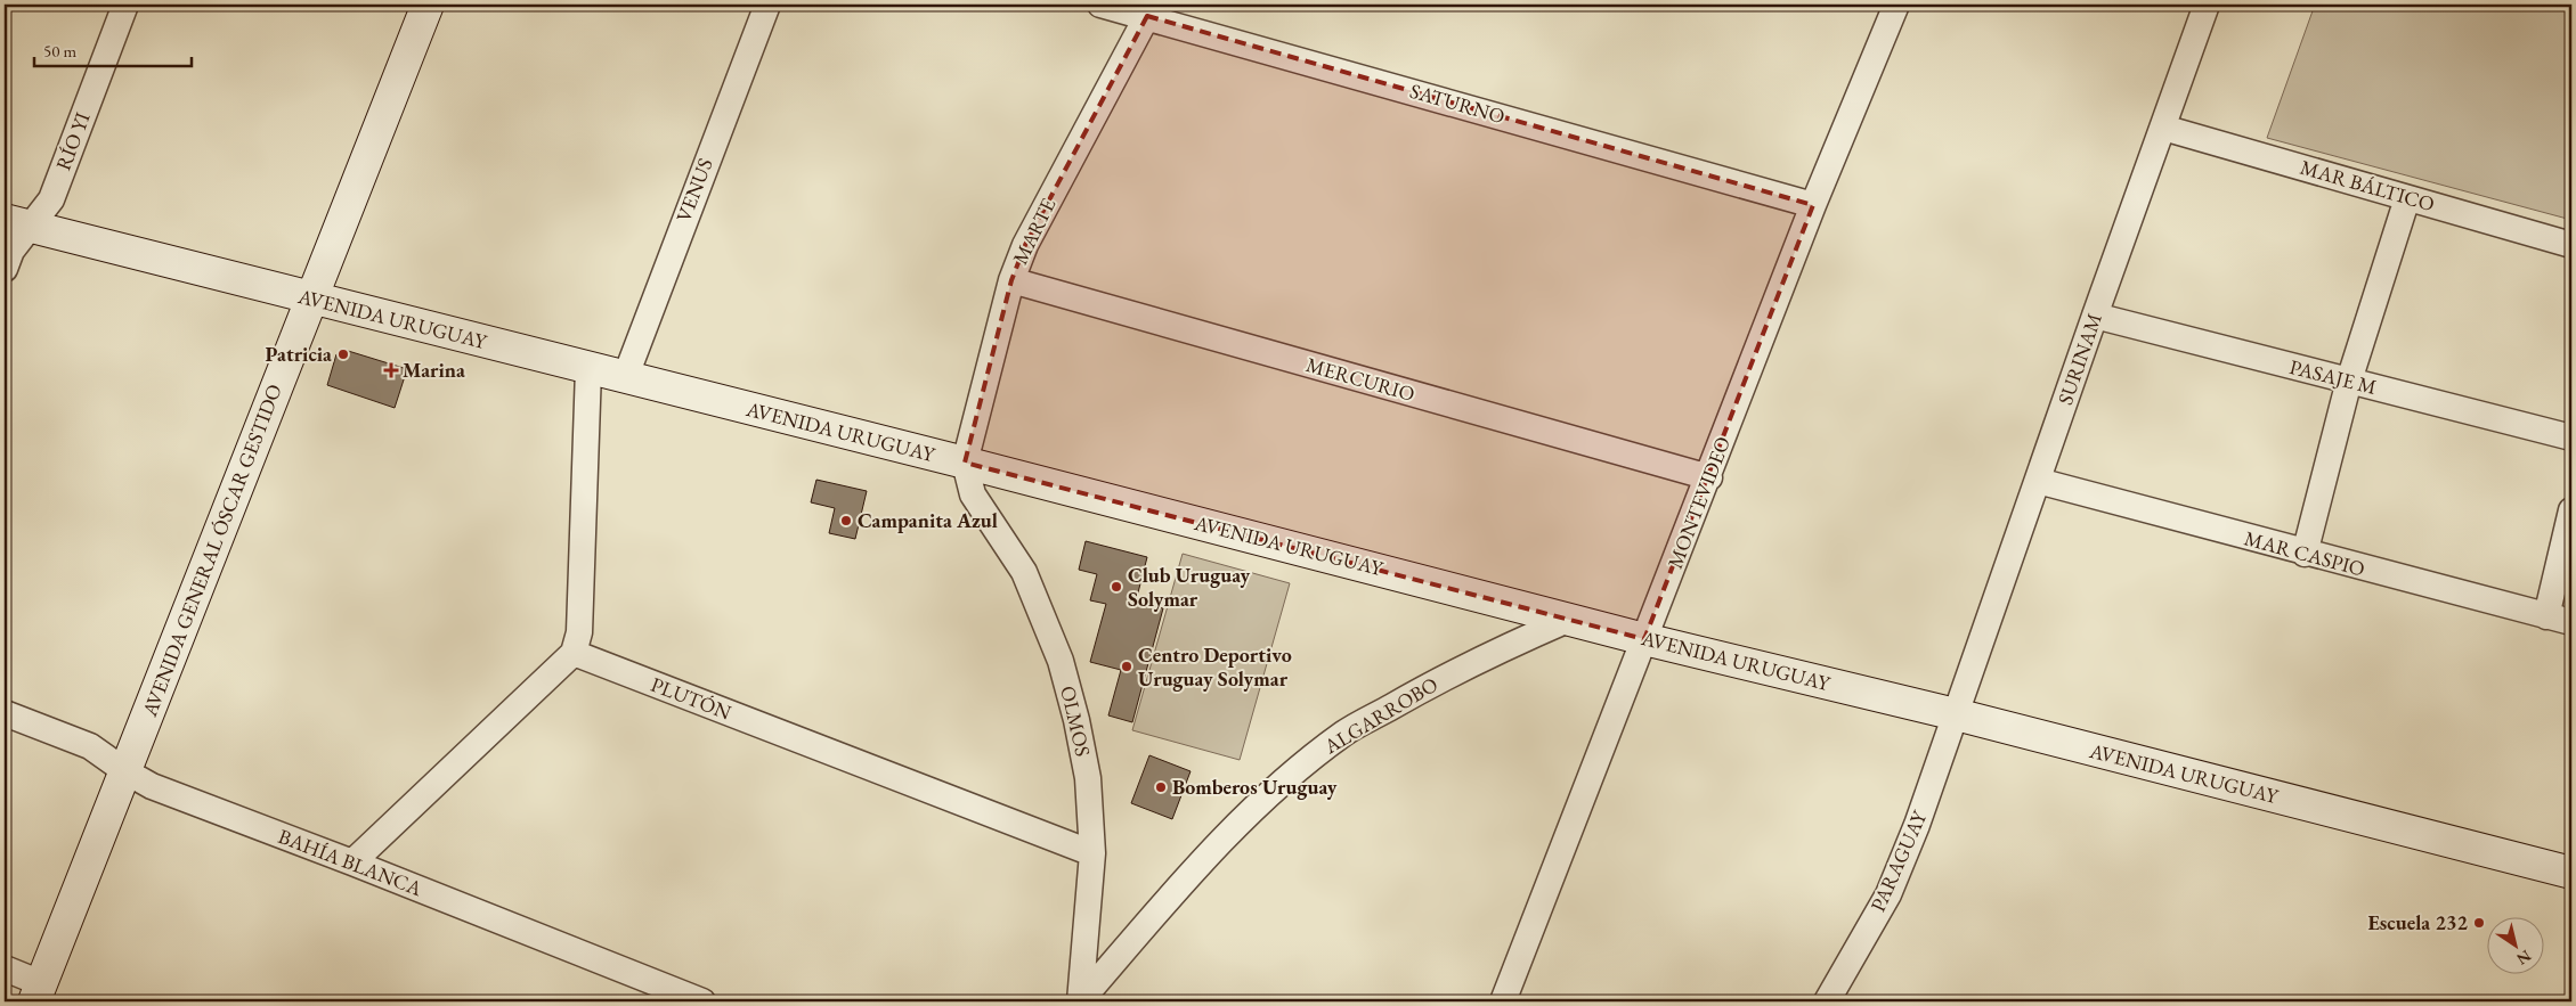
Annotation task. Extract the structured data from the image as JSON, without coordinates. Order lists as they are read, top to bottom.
{
  "streets": {
    "street": [
      "SATURNO",
      "RÍO YI",
      "MAR BÁLTICO",
      "VENUS",
      "MARTE",
      "AVENIDA URUGUAY",
      "SURINAM",
      "PASAJE M",
      "MERCURIO",
      "MONTEVIDEO",
      "AVENIDA GENERAL ÓSCAR GESTIDO",
      "MAR CASPIO",
      "PLUTÓN",
      "ALGARROBO",
      "OLMOS",
      "PARAGUAY",
      "BAHÍA BLANCA"
    ]
  },
  "crossings": [
    ["SATURNO", "MARTE"],
    ["SATURNO", "MONTEVIDEO"],
    ["RÍO YI", "AVENIDA URUGUAY"],
    ["MAR BÁLTICO", "SURINAM"],
    ["VENUS", "AVENIDA URUGUAY"],
    ["MARTE", "AVENIDA URUGUAY"],
    ["MARTE", "MERCURIO"],
    ["MARTE", "OLMOS"],
    ["AVENIDA URUGUAY", "SURINAM"],
    ["AVENIDA URUGUAY", "MONTEVIDEO"],
    ["AVENIDA URUGUAY", "AVENIDA GENERAL ÓSCAR GESTIDO"],
    ["AVENIDA URUGUAY", "ALGARROBO"],
    ["AVENIDA URUGUAY", "OLMOS"],
    ["AVENIDA URUGUAY", "PARAGUAY"],
    ["SURINAM", "PASAJE M"],
    ["SURINAM", "MAR CASPIO"],
    ["SURINAM", "PARAGUAY"],
    ["MERCURIO", "MONTEVIDEO"],
    ["AVENIDA GENERAL ÓSCAR GESTIDO", "BAHÍA BLANCA"],
    ["PLUTÓN", "OLMOS"],
    ["ALGARROBO", "OLMOS"]
  ],
  "places": {
    "other": [
      "Patricia",
      "Campanita Azul",
      "Club Uruguay Solymar",
      "Centro Deportivo Uruguay Solymar",
      "Bomberos Uruguay",
      "Escuela 232"
    ],
    "health": ["Marina"]
  },
  "scale_bar": "50 m",
  "north": "bottom right"
}
